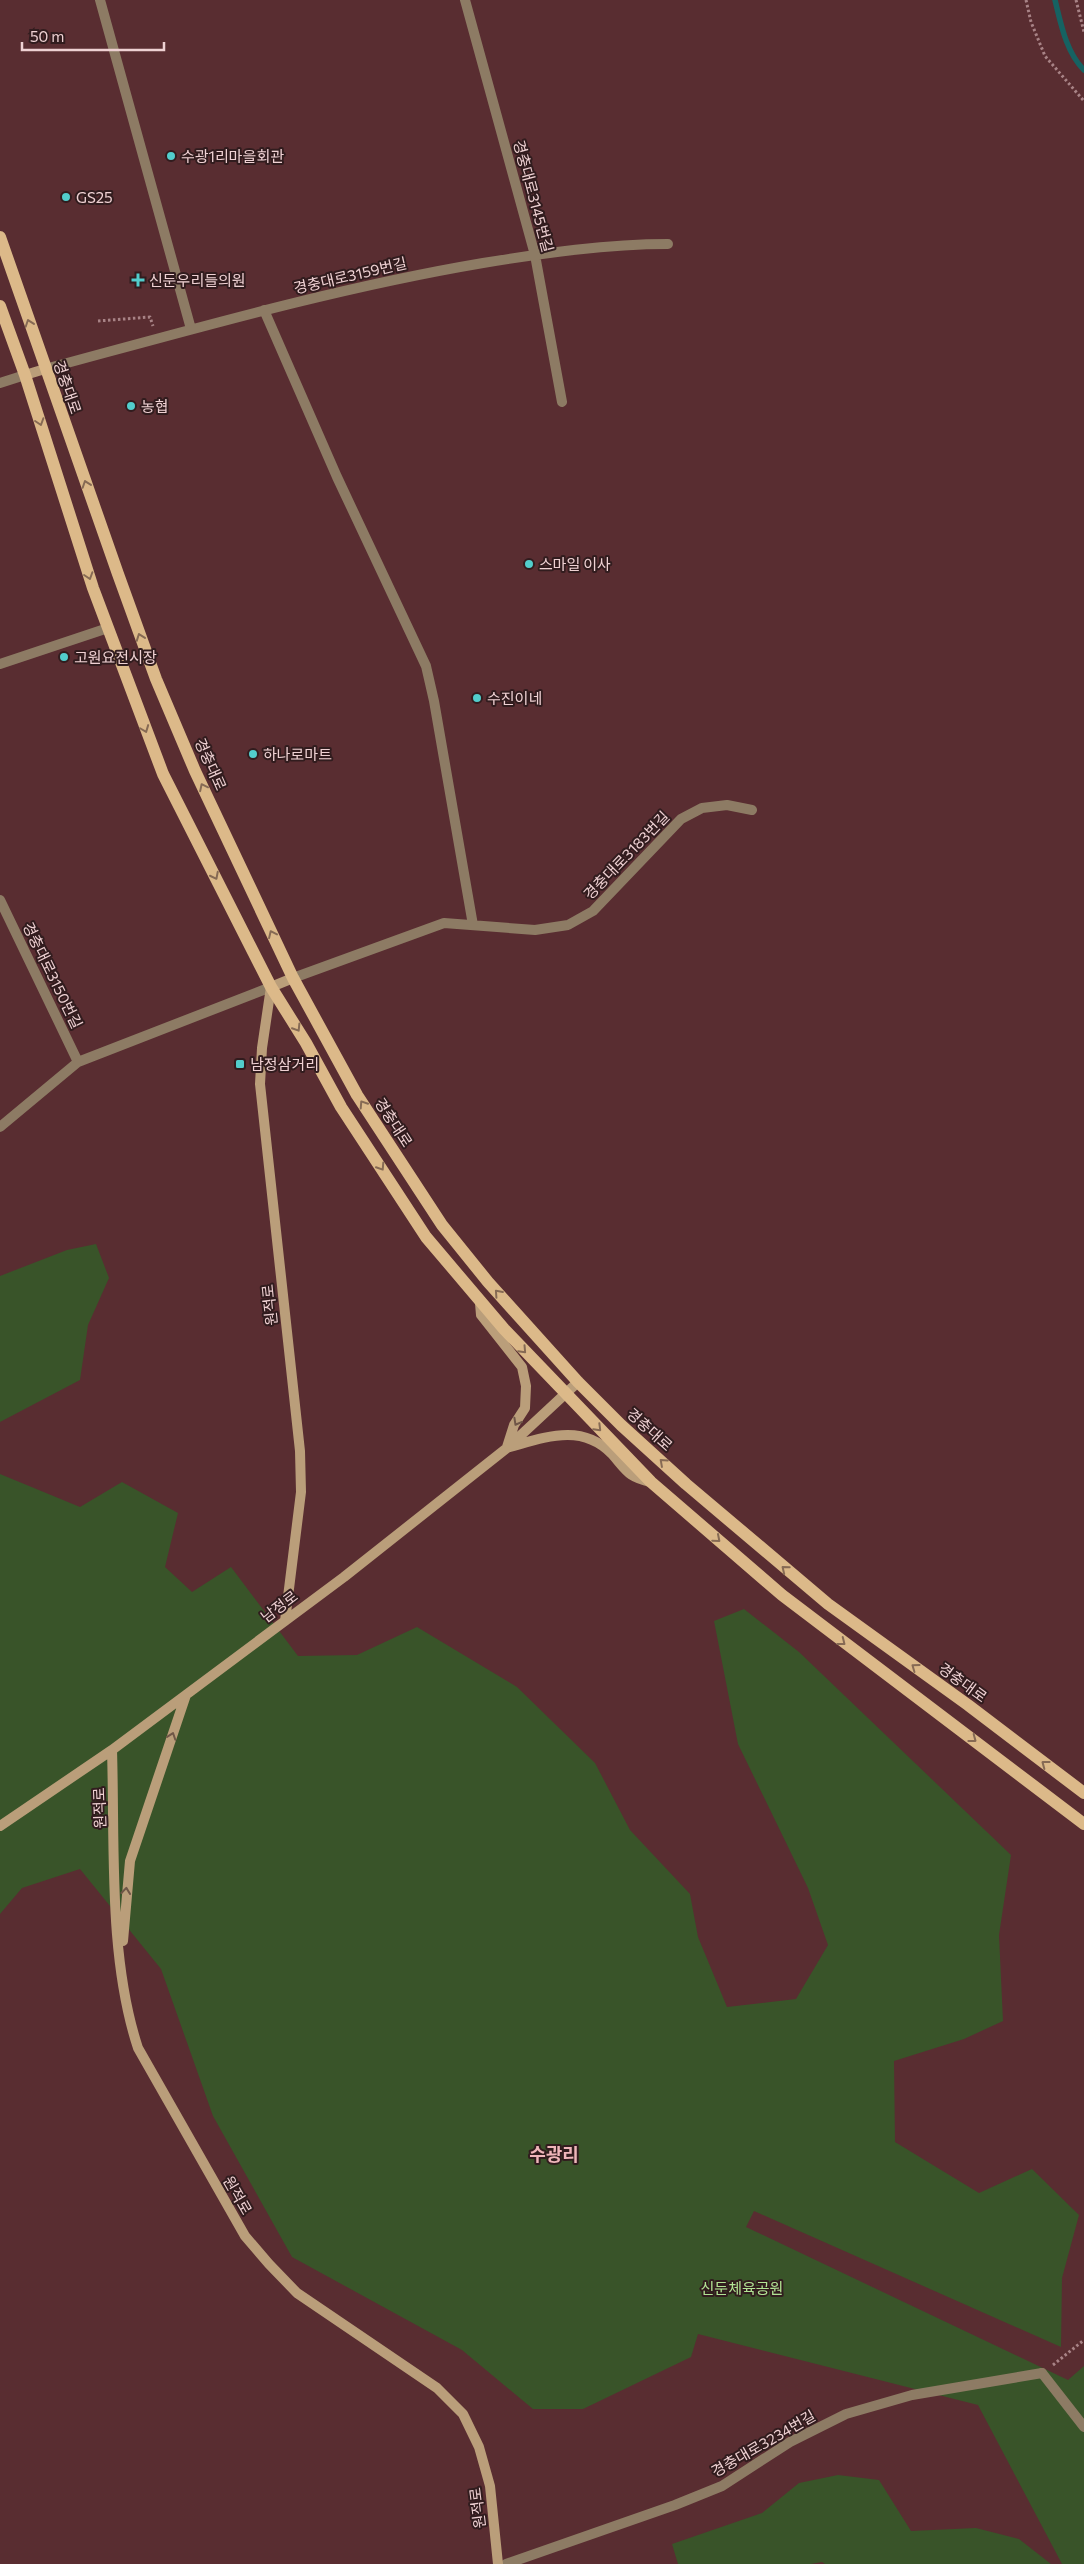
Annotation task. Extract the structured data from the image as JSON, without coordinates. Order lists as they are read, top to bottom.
{
  "streets": {
    "main road": ["경충대로"],
    "street": [
      "경충대로3145번길",
      "경충대로3159번길",
      "경충대로3183번길",
      "경충대로3150번길",
      "원적로",
      "남정로",
      "경충대로3234번길"
    ]
  },
  "crossings": [
    ["경충대로3145번길", "경충대로3159번길"],
    ["경충대로3159번길", "경충대로"],
    ["경충대로", "경충대로3183번길"],
    ["경충대로", "남정로"],
    ["원적로", "남정로"]
  ],
  "districts": ["수광리"],
  "parks": ["신둔체육공원"],
  "places": {
    "other": [
      "수광1리마을회관",
      "GS25",
      "농협",
      "스마일 이사",
      "고원요전시장",
      "수진이네",
      "하나로마트"
    ],
    "health": ["신둔우리들의원"],
    "transit": ["남정삼거리"]
  },
  "scale_bar": "50 m"
}
